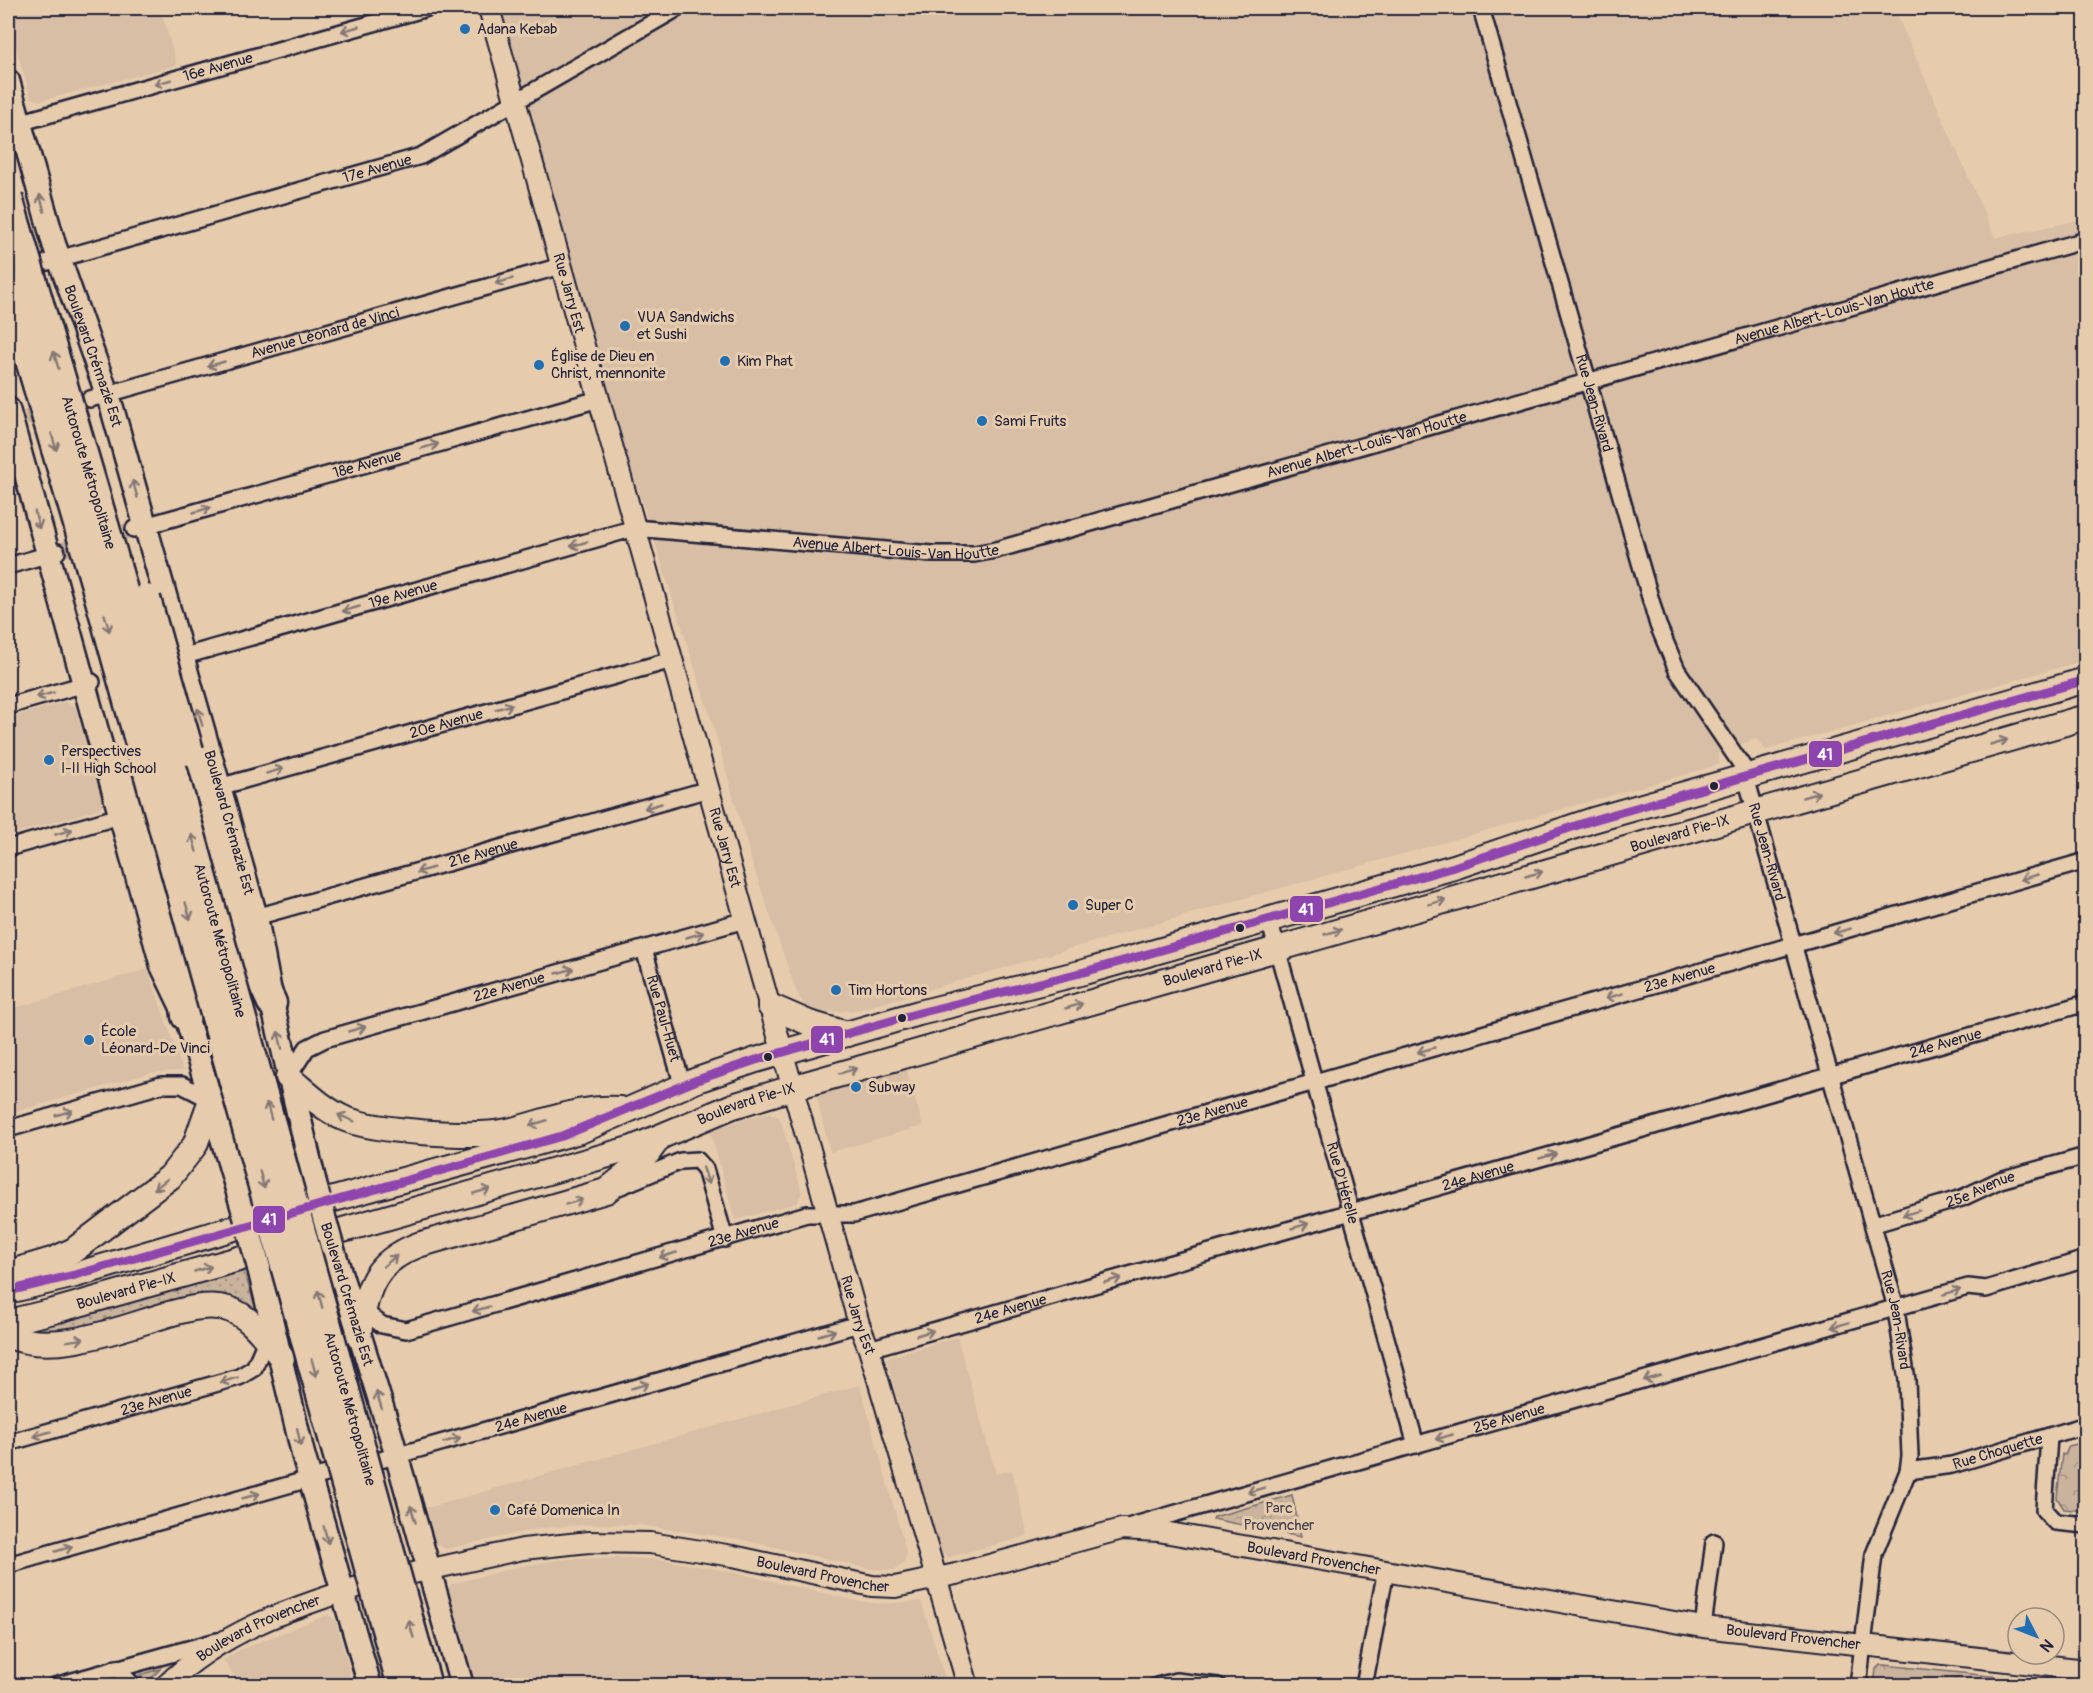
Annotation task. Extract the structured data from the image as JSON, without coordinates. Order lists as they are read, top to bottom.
{
  "streets": {
    "highway": ["Autoroute Métropolitaine"],
    "main road": ["Boulevard Crémazie Est", "Boulevard Pie-IX"],
    "street": [
      "16e Avenue",
      "17e Avenue",
      "Rue Jarry Est",
      "Avenue Albert-Louis-Van Houtte",
      "Avenue Léonard de Vinci",
      "Rue Jean-Rivard",
      "18e Avenue",
      "19e Avenue",
      "20e Avenue",
      "21e Avenue",
      "23e Avenue",
      "22e Avenue",
      "Rue Paul-Huet",
      "24e Avenue",
      "Rue D'Hérelle",
      "25e Avenue",
      "Rue Choquette",
      "Boulevard Provencher"
    ]
  },
  "crossings": [
    ["16e Avenue", "Boulevard Crémazie Est"],
    ["17e Avenue", "Rue Jarry Est"],
    ["17e Avenue", "Boulevard Crémazie Est"],
    ["Rue Jarry Est", "Avenue Albert-Louis-Van Houtte"],
    ["Rue Jarry Est", "Avenue Léonard de Vinci"],
    ["Rue Jarry Est", "18e Avenue"],
    ["Rue Jarry Est", "19e Avenue"],
    ["Rue Jarry Est", "20e Avenue"],
    ["Rue Jarry Est", "Boulevard Pie-IX"],
    ["Rue Jarry Est", "21e Avenue"],
    ["Rue Jarry Est", "23e Avenue"],
    ["Rue Jarry Est", "22e Avenue"],
    ["Rue Jarry Est", "24e Avenue"],
    ["Rue Jarry Est", "Boulevard Provencher"],
    ["Avenue Albert-Louis-Van Houtte", "Rue Jean-Rivard"],
    ["Avenue Albert-Louis-Van Houtte", "19e Avenue"],
    ["Avenue Léonard de Vinci", "Boulevard Crémazie Est"],
    ["Boulevard Crémazie Est", "18e Avenue"],
    ["Boulevard Crémazie Est", "19e Avenue"],
    ["Boulevard Crémazie Est", "20e Avenue"],
    ["Boulevard Crémazie Est", "Boulevard Pie-IX"],
    ["Boulevard Crémazie Est", "21e Avenue"],
    ["Boulevard Crémazie Est", "23e Avenue"],
    ["Boulevard Crémazie Est", "22e Avenue"],
    ["Boulevard Crémazie Est", "24e Avenue"],
    ["Boulevard Crémazie Est", "Boulevard Provencher"],
    ["Rue Jean-Rivard", "Boulevard Pie-IX"],
    ["Rue Jean-Rivard", "23e Avenue"],
    ["Rue Jean-Rivard", "24e Avenue"],
    ["Rue Jean-Rivard", "25e Avenue"],
    ["Rue Jean-Rivard", "Rue Choquette"],
    ["Rue Jean-Rivard", "Boulevard Provencher"],
    ["Boulevard Pie-IX", "Rue Paul-Huet"],
    ["Boulevard Pie-IX", "Rue D'Hérelle"],
    ["23e Avenue", "Rue D'Hérelle"],
    ["22e Avenue", "Rue Paul-Huet"],
    ["24e Avenue", "Rue D'Hérelle"],
    ["Rue D'Hérelle", "25e Avenue"],
    ["25e Avenue", "Boulevard Provencher"]
  ],
  "one_way": [
    "16e Avenue",
    "Avenue Léonard de Vinci",
    "18e Avenue",
    "19e Avenue",
    "20e Avenue",
    "21e Avenue",
    "23e Avenue",
    "22e Avenue",
    "24e Avenue"
  ],
  "parks": ["Parc Provencher"],
  "places": [
    "Adana Kebab",
    "VUA Sandwichs et Sushi",
    "Kim Phat",
    "Église de Dieu en Christ, mennonite",
    "Sami Fruits",
    "Perspectives I-II High School",
    "Super C",
    "Tim Hortons",
    "École Léonard-De Vinci",
    "Subway",
    "Café Domenica In"
  ],
  "lines": ["transit line 41"],
  "north": "bottom right"
}
